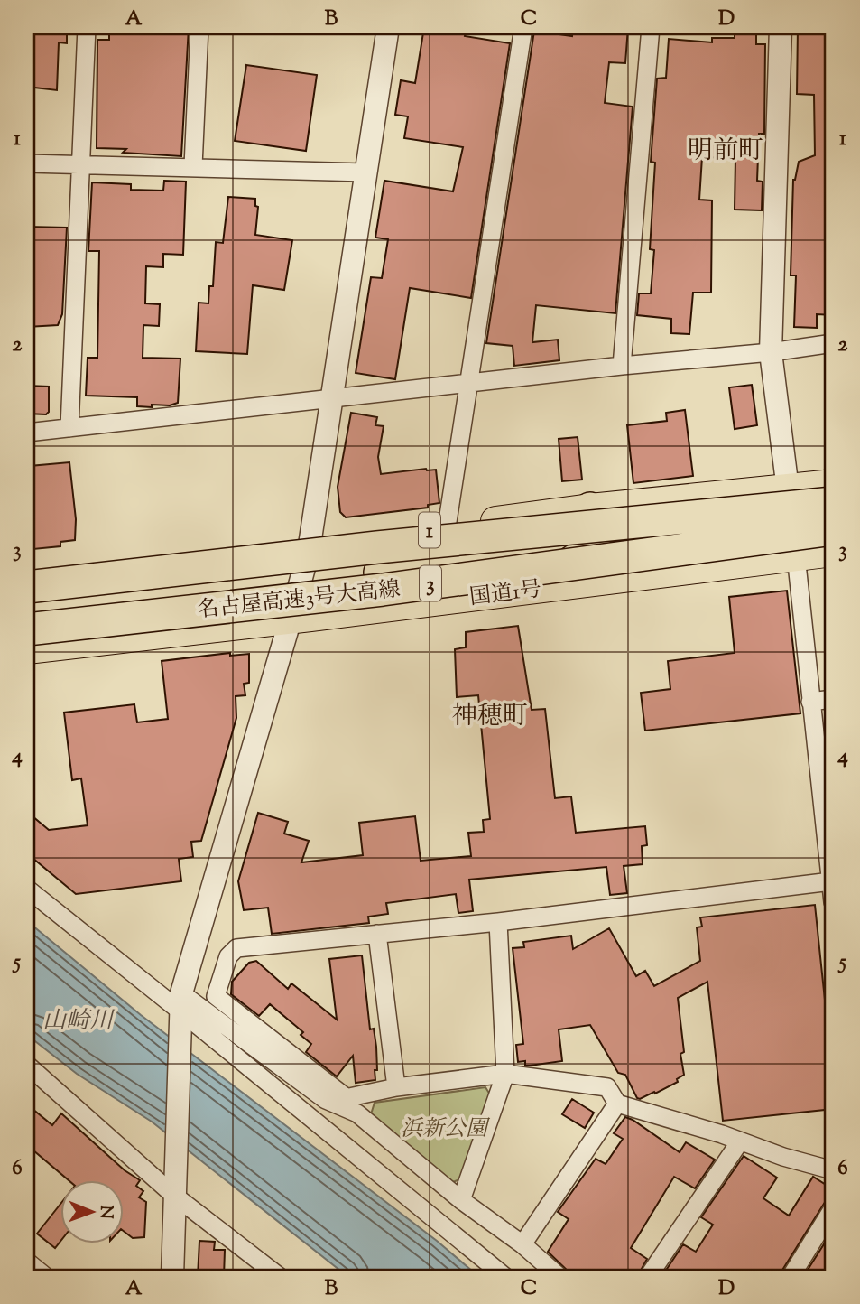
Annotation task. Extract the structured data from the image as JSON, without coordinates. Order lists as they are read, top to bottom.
{
  "streets": {
    "highway": [
      "1",
      "3",
      "国道1号",
      "名古屋高速3号大高線"
    ]
  },
  "districts": ["明前町", "神穂町"],
  "water": ["山崎川"],
  "parks": ["浜新公園"],
  "north": "right",
  "grid": {
    "columns": [
      "A",
      "B",
      "C",
      "D"
    ],
    "rows": [
      "1",
      "2",
      "3",
      "4",
      "5",
      "6"
    ]
  }
}
